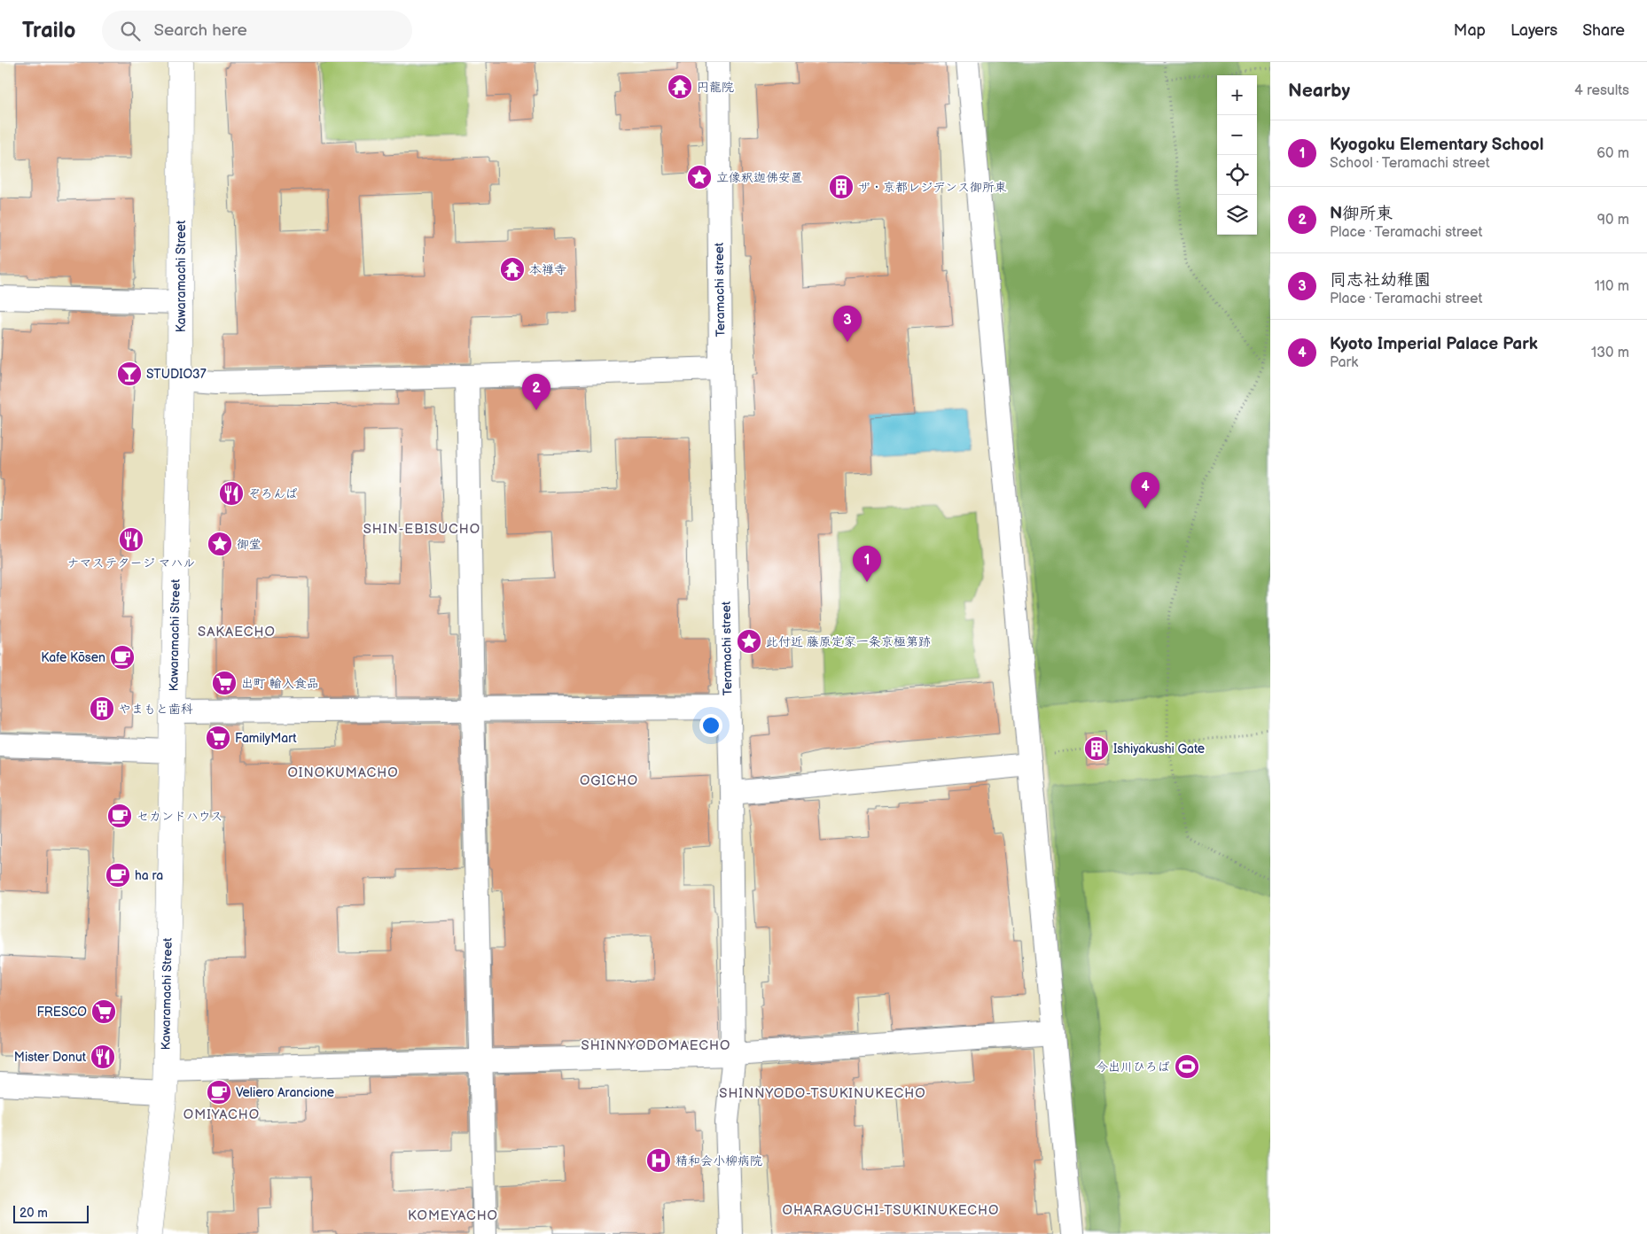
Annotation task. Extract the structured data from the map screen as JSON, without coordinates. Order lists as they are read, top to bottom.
{
  "streets": {
    "main road": ["Kawaramachi Street"],
    "street": ["Teramachi street"]
  },
  "districts": [
    "SHIN-EBISUCHO",
    "SAKAECHO",
    "OINOKUMACHO",
    "OGICHO",
    "SHINNYODOMAECHO",
    "SHINNYODO-TSUKINUKECHO",
    "OMIYACHO",
    "OHARAGUCHI-TSUKINUKECHO",
    "KOMEYACHO"
  ],
  "places": {
    "temple": ["円龍院", "本禅寺"],
    "place": ["立像釈迦佛安置", "御堂", "此付近 藤原定家一条京極第跡"],
    "building": ["ザ・京都レジデンス御所東", "やまもと歯科", "Ishiyakushi Gate"],
    "bar": ["STUDIO37"],
    "restaurant": ["ぞろんぱ", "ナマステタージ マハル", "Mister Donut"],
    "cafe": [
      "Kafe Kōsen",
      "セカンドハウス",
      "ha ra",
      "Veliero Arancione"
    ],
    "supermarket": ["出町 輸入食品", "FamilyMart", "FRESCO"],
    "sports": ["今出川ひろば"],
    "hospital": ["精和会小柳病院"]
  },
  "scale_bar": "20 m",
  "page": {
    "header": "Trailo",
    "search": "Search here",
    "nav": ["Map", "Layers", "Share"],
    "heading": ["Nearby", "4 results"],
    "map_buttons": ["+", "−"],
    "list": [
      {
        "mark": "1",
        "name": "Kyogoku Elementary School",
        "note": "School · Teramachi street",
        "value": "60 m"
      },
      {
        "mark": "2",
        "name": "N御所東",
        "note": "Place · Teramachi street",
        "value": "90 m"
      },
      {
        "mark": "3",
        "name": "同志社幼稚園",
        "note": "Place · Teramachi street",
        "value": "110 m"
      },
      {
        "mark": "4",
        "name": "Kyoto Imperial Palace Park",
        "note": "Park",
        "value": "130 m"
      }
    ],
    "pins": [
      "3",
      "2",
      "4",
      "1"
    ],
    "scale": "20 m"
  }
}
